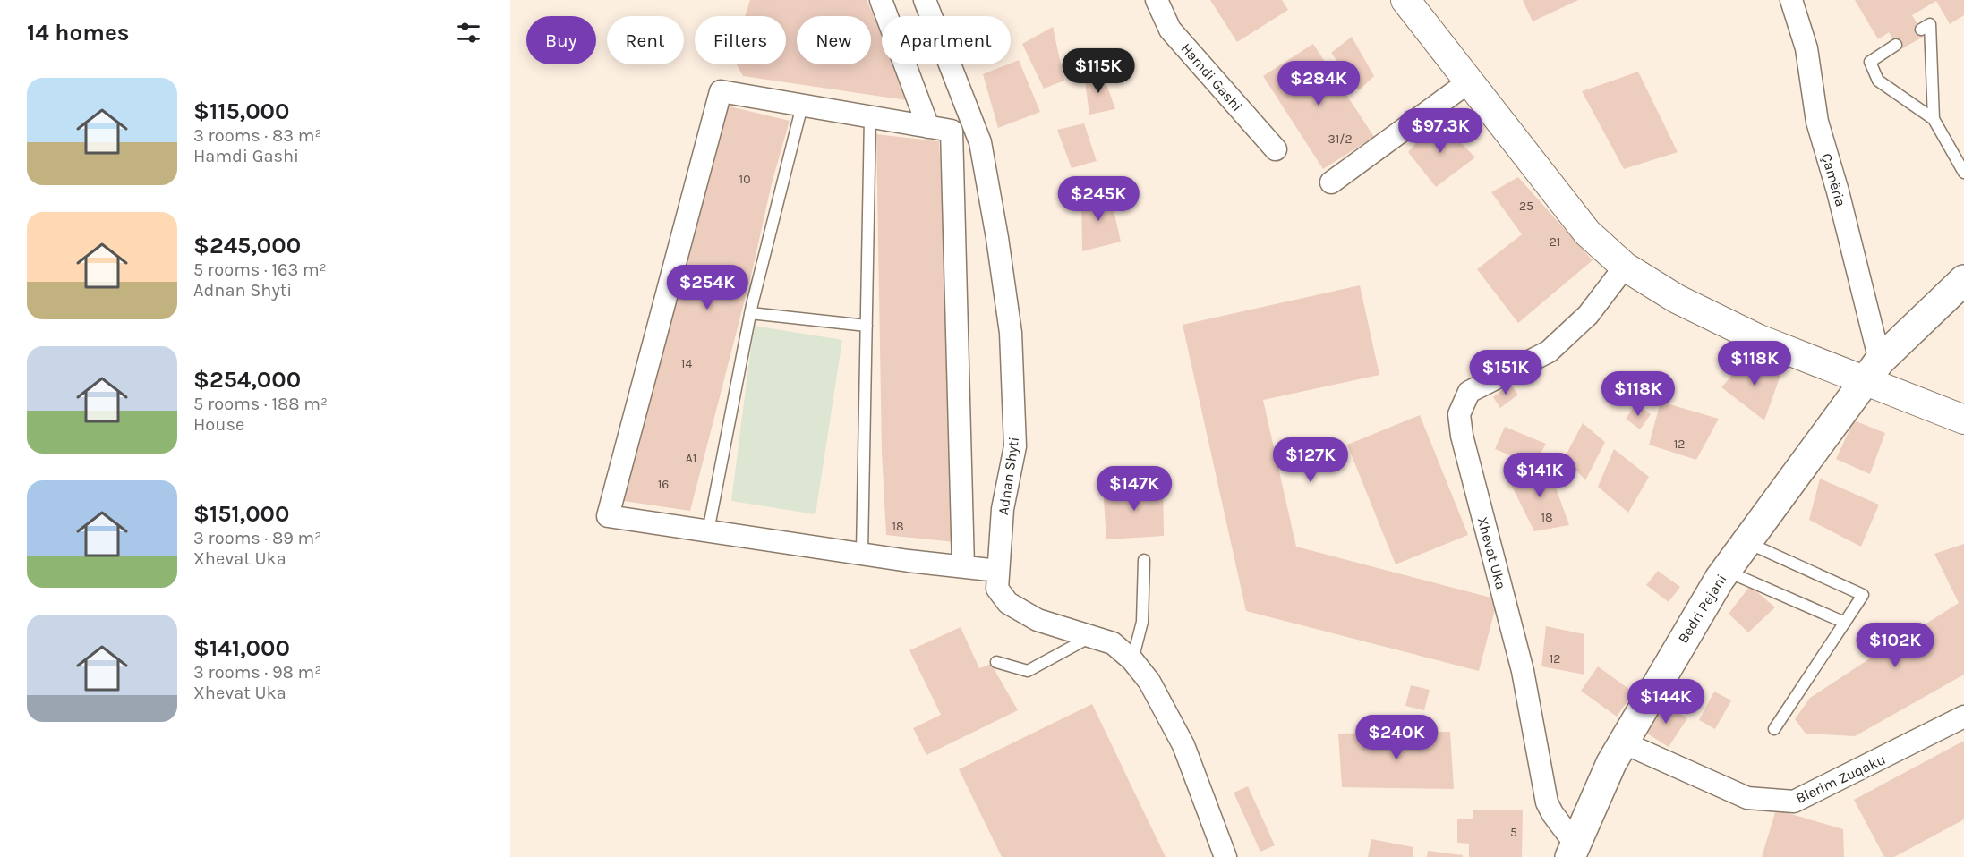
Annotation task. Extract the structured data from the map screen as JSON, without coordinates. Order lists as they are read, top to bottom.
{
  "streets": {
    "main road": ["Bedri Pejani"],
    "street": [
      "Hamdi Gashi",
      "Çamëria",
      "Adnan Shyti",
      "Xhevat Uka",
      "Blerim Zuqaku"
    ]
  },
  "crossings": [
    ["Çamëria", "Bedri Pejani"],
    ["Xhevat Uka", "Bedri Pejani"],
    ["Bedri Pejani", "Blerim Zuqaku"]
  ],
  "house_numbers": [
    "31/2",
    "10",
    "25",
    "21",
    "14",
    "12",
    "A1",
    "16",
    "18",
    "18",
    "12",
    "5"
  ],
  "page": {
    "heading": "14 homes",
    "chip": [
      "Buy",
      "Rent",
      "Filters",
      "New",
      "Apartment"
    ],
    "price": [
      "$115K",
      "$284K",
      "$97.3K",
      "$245K",
      "$254K",
      "$118K",
      "$151K",
      "$118K",
      "$127K",
      "$141K",
      "$147K",
      "$102K",
      "$144K",
      "$240K"
    ],
    "list": [
      {
        "name": "$115,000",
        "note": "3 rooms · 83 m² · Hamdi Gashi"
      },
      {
        "name": "$245,000",
        "note": "5 rooms · 163 m² · Adnan Shyti"
      },
      {
        "name": "$254,000",
        "note": "5 rooms · 188 m² · House"
      },
      {
        "name": "$151,000",
        "note": "3 rooms · 89 m² · Xhevat Uka"
      },
      {
        "name": "$141,000",
        "note": "3 rooms · 98 m² · Xhevat Uka"
      }
    ]
  }
}
